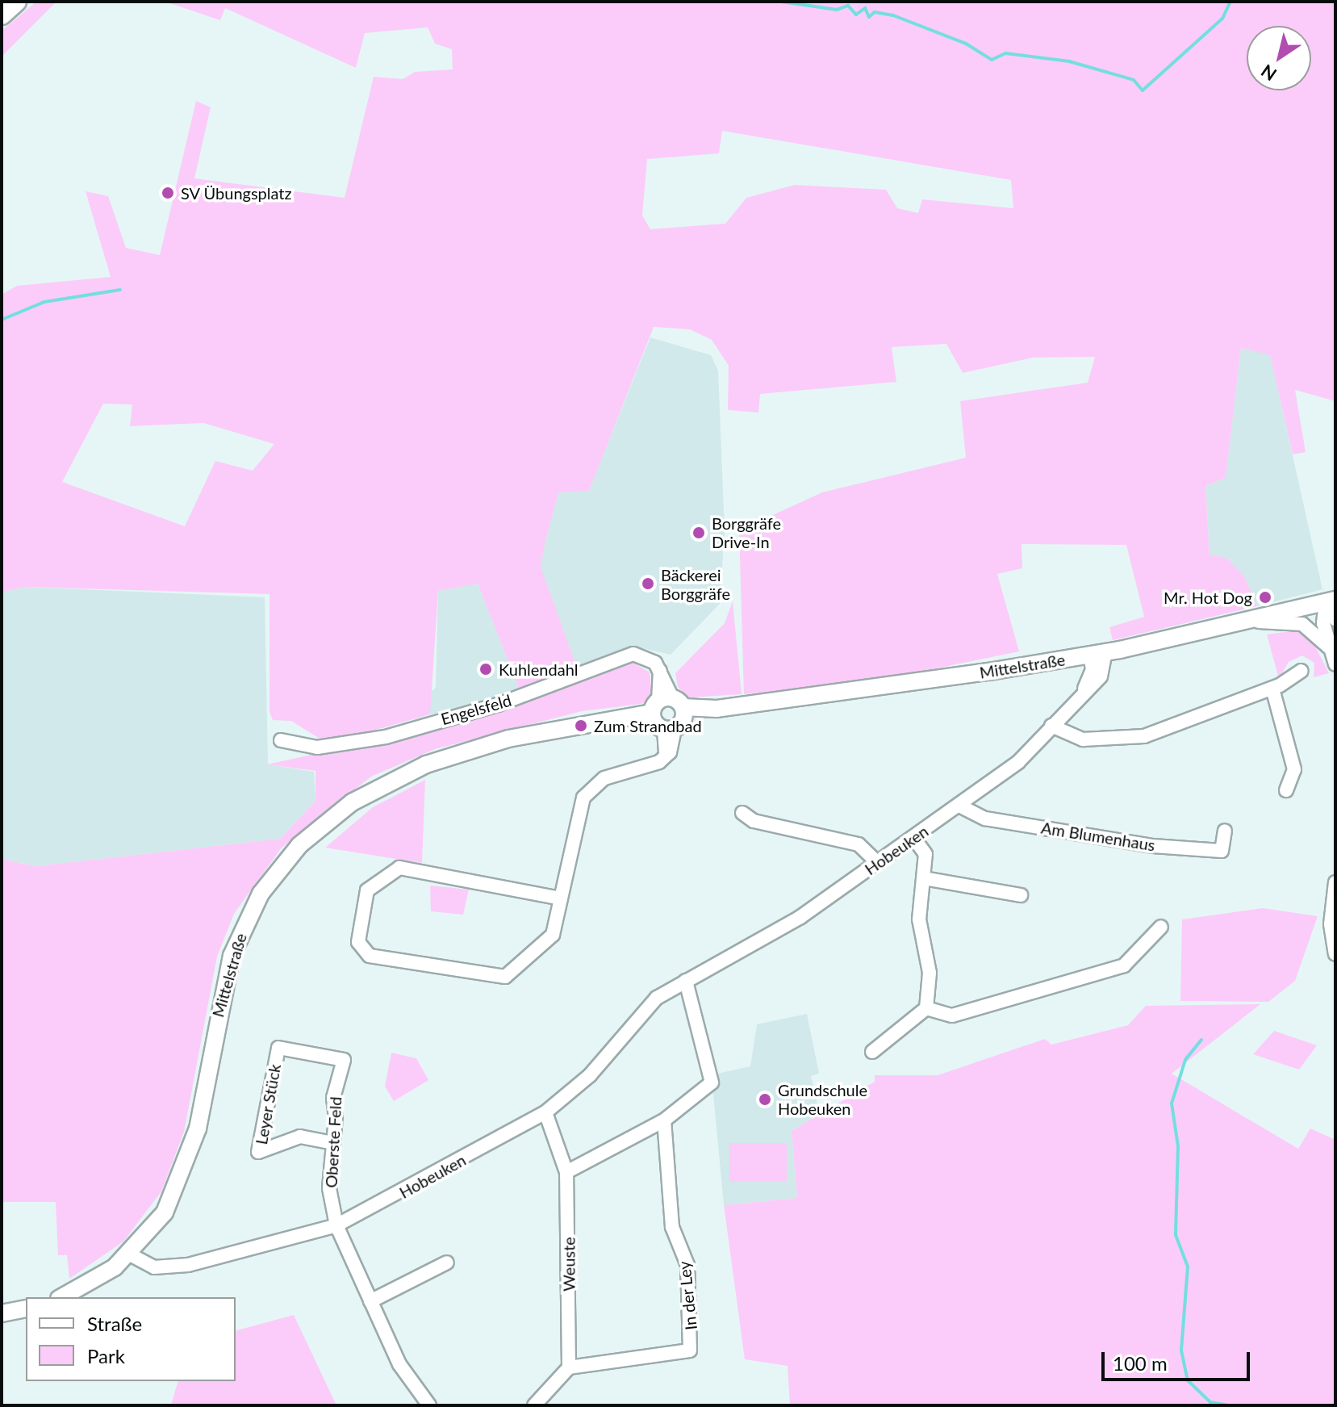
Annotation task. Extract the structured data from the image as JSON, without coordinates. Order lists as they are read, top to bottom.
{
  "streets": {
    "main road": ["Mittelstraße"],
    "street": [
      "Engelsfeld",
      "Am Blumenhaus",
      "Hobeuken",
      "Leyer Stück",
      "Oberste Feld",
      "Weuste",
      "In der Ley"
    ]
  },
  "crossings": [
    ["Mittelstraße", "Engelsfeld"],
    ["Mittelstraße", "Hobeuken"],
    ["Am Blumenhaus", "Hobeuken"],
    ["Hobeuken", "Oberste Feld"],
    ["Hobeuken", "Weuste"],
    ["Leyer Stück", "Oberste Feld"],
    ["Weuste", "In der Ley"]
  ],
  "places": [
    "SV Übungsplatz",
    "Borggräfe Drive-In",
    "Bäckerei Borggräfe",
    "Mr. Hot Dog",
    "Kuhlendahl",
    "Zum Strandbad",
    "Grundschule Hobeuken"
  ],
  "legend": ["Straße", "Park"],
  "scale_bar": "100 m",
  "north": "bottom left"
}
